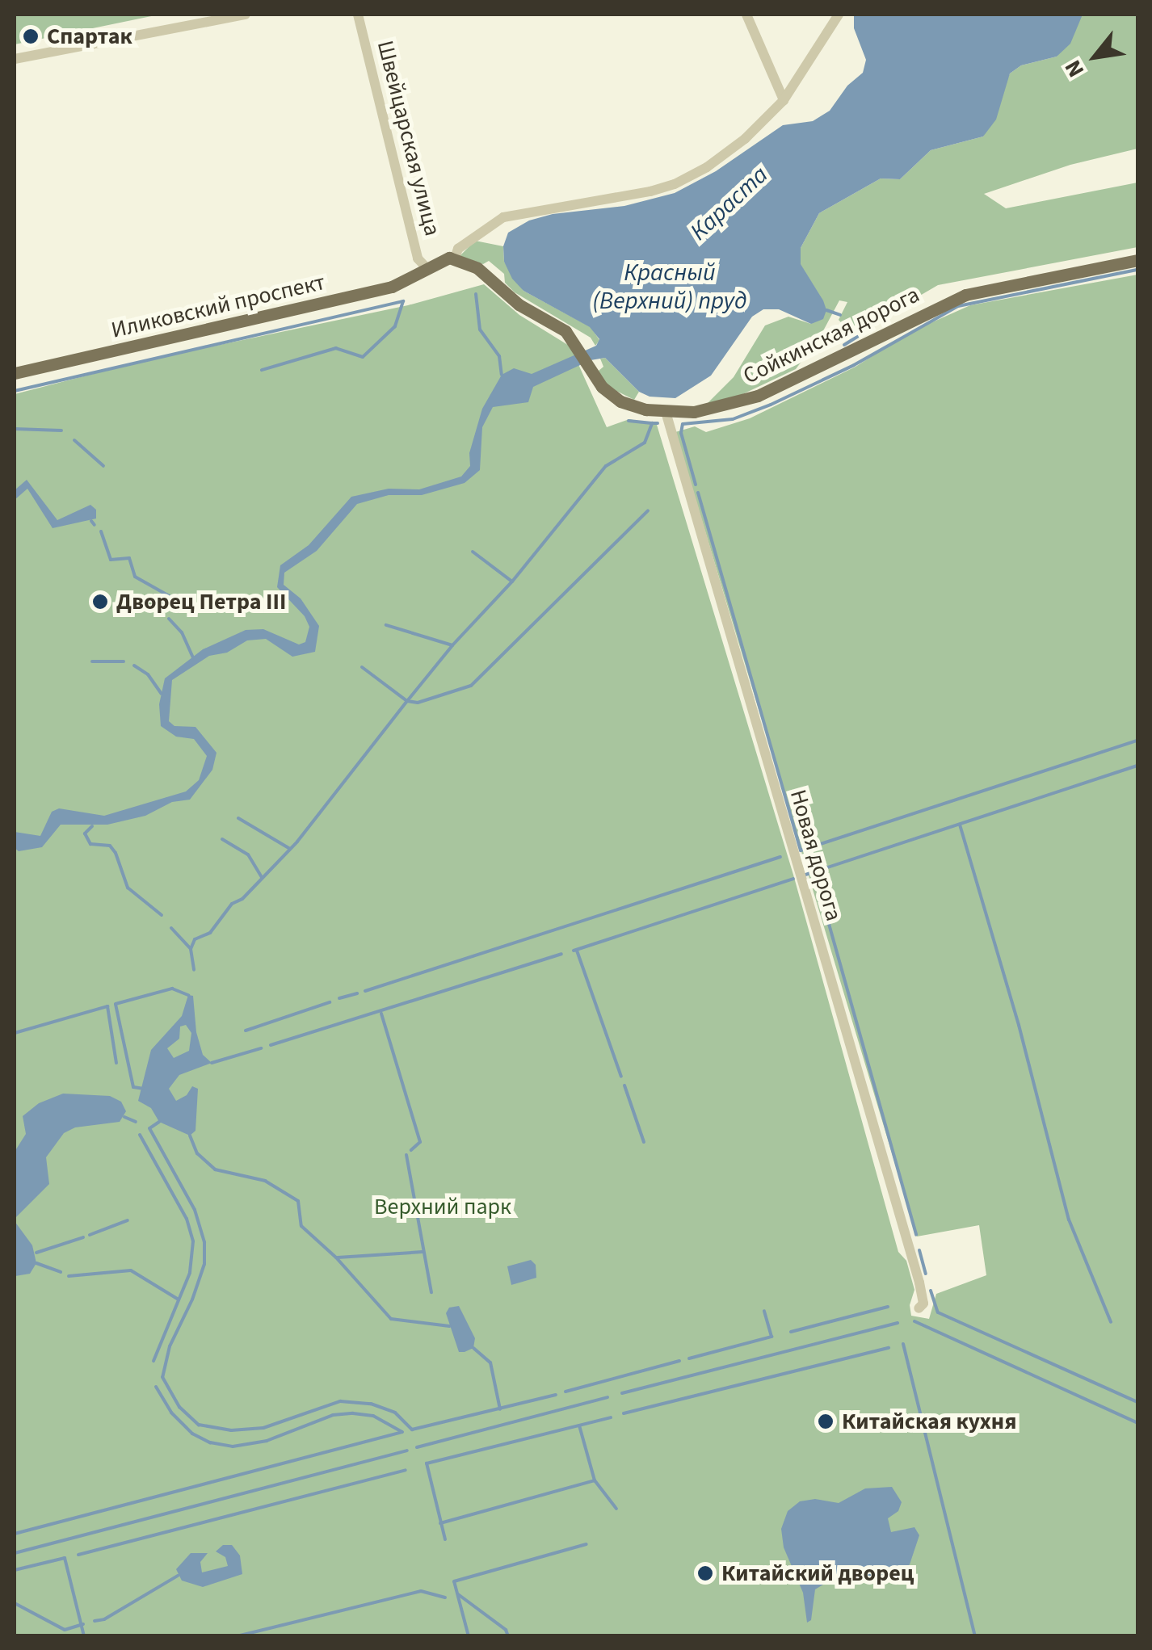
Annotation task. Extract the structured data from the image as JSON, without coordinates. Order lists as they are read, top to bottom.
{
  "streets": {
    "main road": ["Иликовский проспект", "Сойкинская дорога"],
    "street": ["Швейцарская улица", "Новая дорога"]
  },
  "crossings": [
    ["Швейцарская улица", "Иликовский проспект"],
    ["Иликовский проспект", "Сойкинская дорога"],
    ["Сойкинская дорога", "Новая дорога"]
  ],
  "water": ["Караста", "Красный (Верхний) пруд"],
  "parks": ["Верхний парк"],
  "places": [
    "Спартак",
    "Дворец Петра III",
    "Китайская кухня",
    "Китайский дворец"
  ],
  "north": "bottom left"
}
